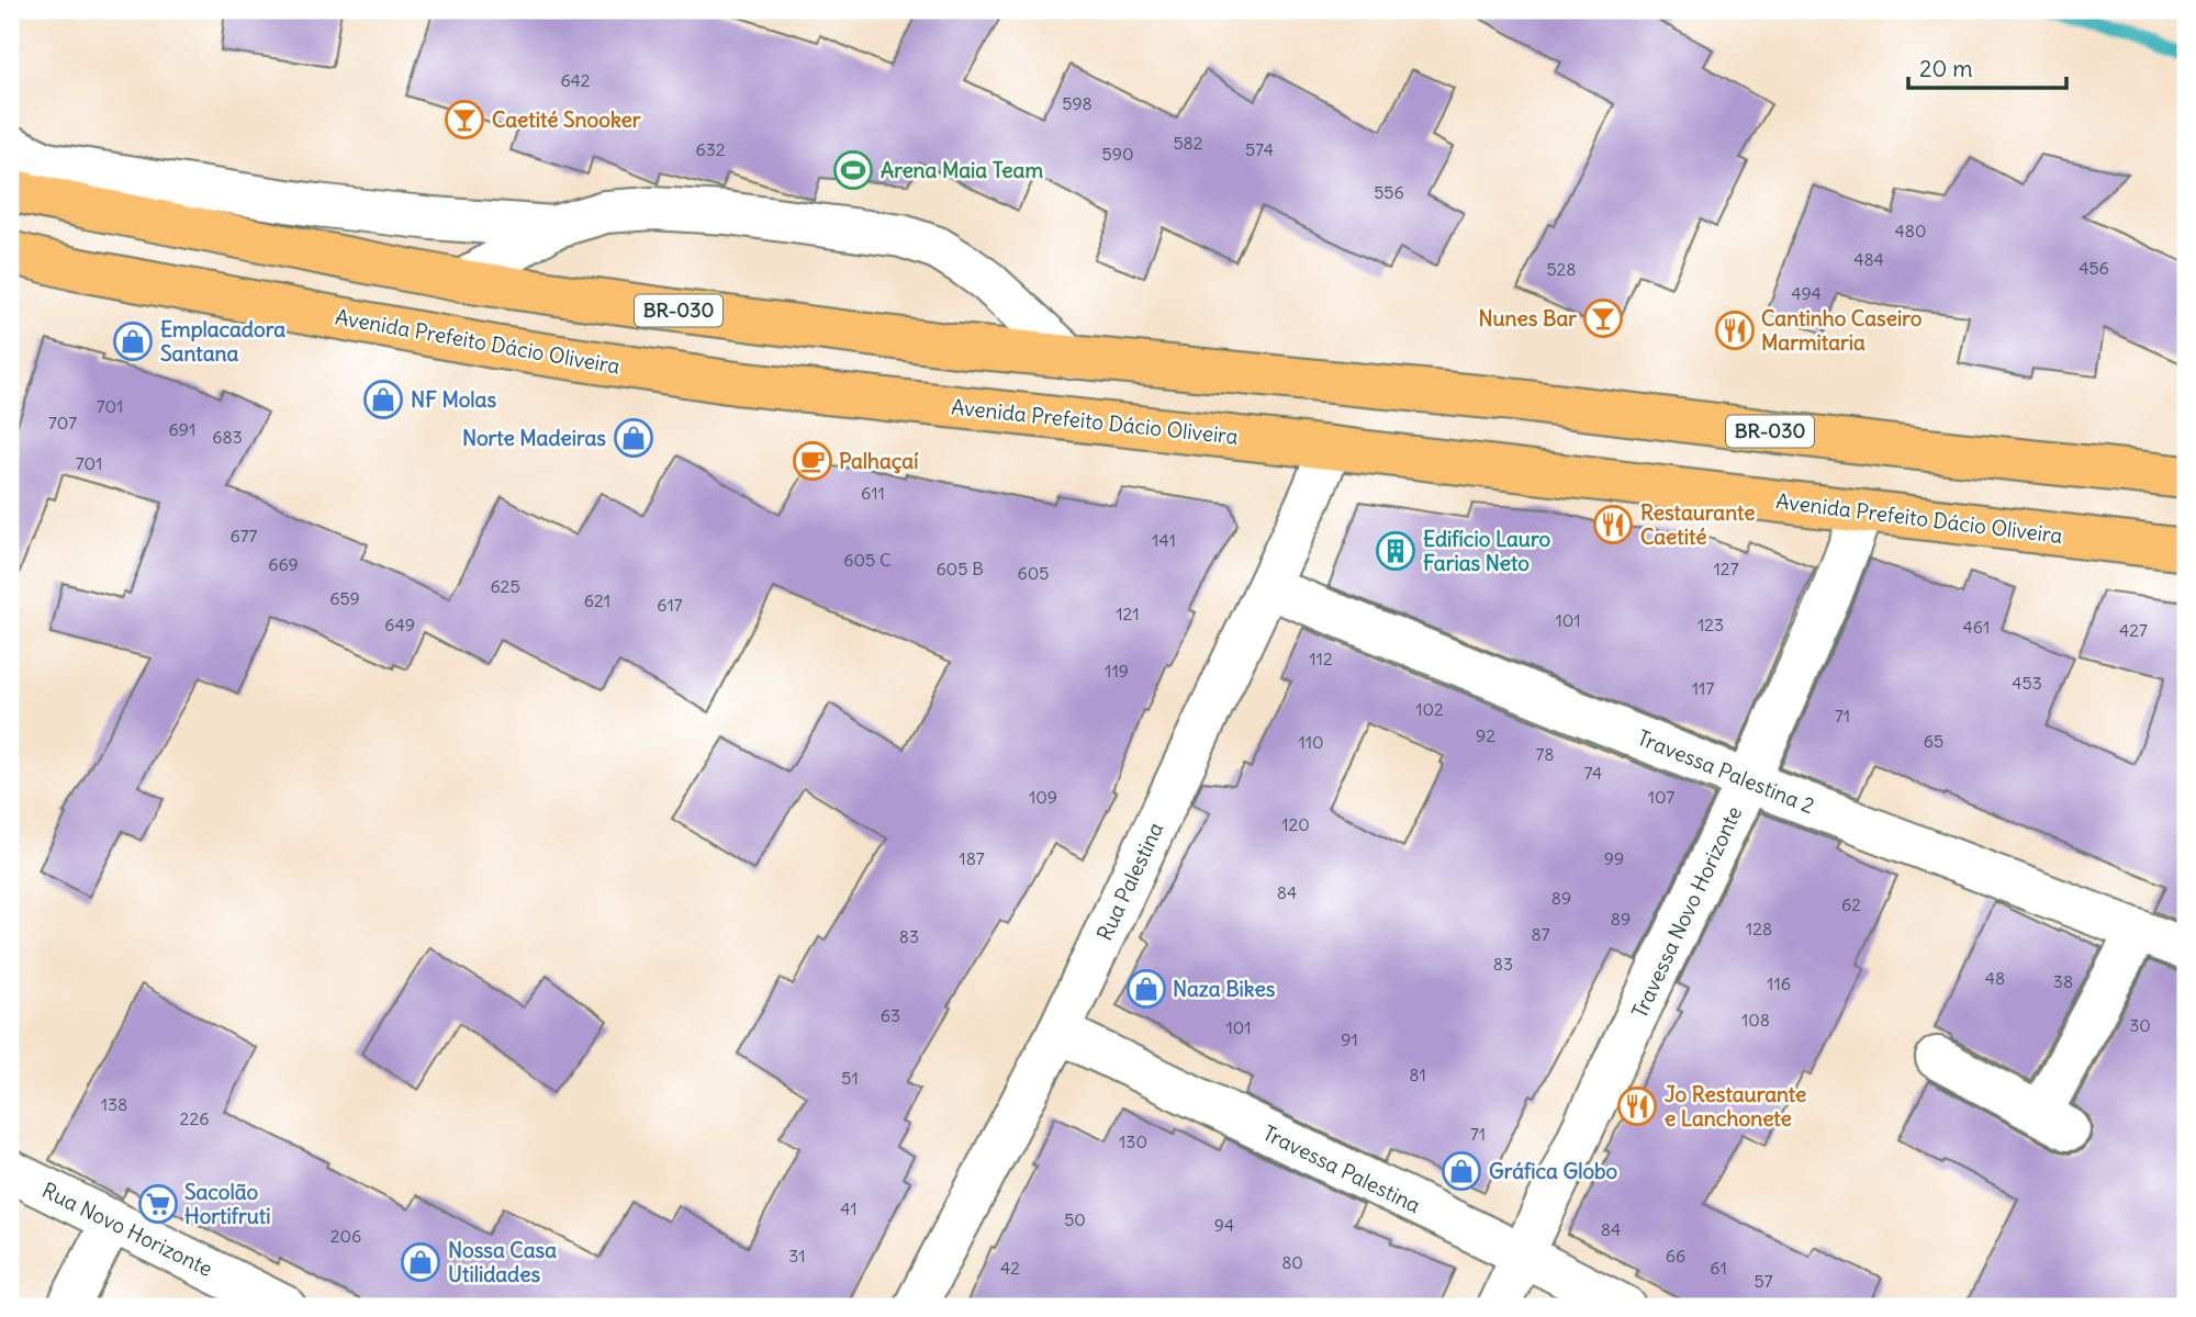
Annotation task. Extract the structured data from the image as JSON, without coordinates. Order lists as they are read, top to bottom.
{
  "streets": {
    "main road": ["BR-030", "Avenida Prefeito Dácio Oliveira"],
    "street": [
      "Travessa Palestina 2",
      "Rua Palestina",
      "Travessa Novo Horizonte",
      "Travessa Palestina",
      "Rua Novo Horizonte"
    ]
  },
  "crossings": [
    ["Avenida Prefeito Dácio Oliveira", "Rua Palestina"],
    ["Avenida Prefeito Dácio Oliveira", "Travessa Novo Horizonte"],
    ["Travessa Palestina 2", "Rua Palestina"],
    ["Travessa Palestina 2", "Travessa Novo Horizonte"],
    ["Rua Palestina", "Travessa Palestina"],
    ["Travessa Novo Horizonte", "Travessa Palestina"]
  ],
  "places": {
    "bar": ["Caetité Snooker", "Nunes Bar"],
    "sports": ["Arena Maia Team"],
    "restaurant": ["Cantinho Caseiro Marmitaria", "Restaurante Caetité", "Jo Restaurante e Lanchonete"],
    "shop": [
      "Emplacadora Santana",
      "NF Molas",
      "Norte Madeiras",
      "Naza Bikes",
      "Gráfica Globo",
      "Nossa Casa Utilidades"
    ],
    "cafe": ["Palhaçaí"],
    "building": ["Edifício Lauro Farias Neto"],
    "supermarket": ["Sacolão Hortifruti"]
  },
  "house_numbers": [
    "642",
    "598",
    "582",
    "632",
    "574",
    "590",
    "556",
    "480",
    "484",
    "456",
    "528",
    "494",
    "701",
    "707",
    "691",
    "683",
    "701",
    "611",
    "677",
    "141",
    "605 C",
    "669",
    "605 B",
    "127",
    "605",
    "625",
    "659",
    "621",
    "617",
    "121",
    "101",
    "649",
    "123",
    "461",
    "427",
    "112",
    "119",
    "453",
    "117",
    "102",
    "71",
    "92",
    "65",
    "110",
    "78",
    "74",
    "109",
    "107",
    "120",
    "187",
    "99",
    "84",
    "89",
    "62",
    "89",
    "128",
    "87",
    "83",
    "83",
    "48",
    "38",
    "116",
    "63",
    "108",
    "30",
    "101",
    "91",
    "81",
    "51",
    "138",
    "226",
    "71",
    "130",
    "41",
    "50",
    "94",
    "84",
    "206",
    "31",
    "66",
    "80",
    "42",
    "61",
    "57"
  ],
  "scale_bar": "20 m"
}
